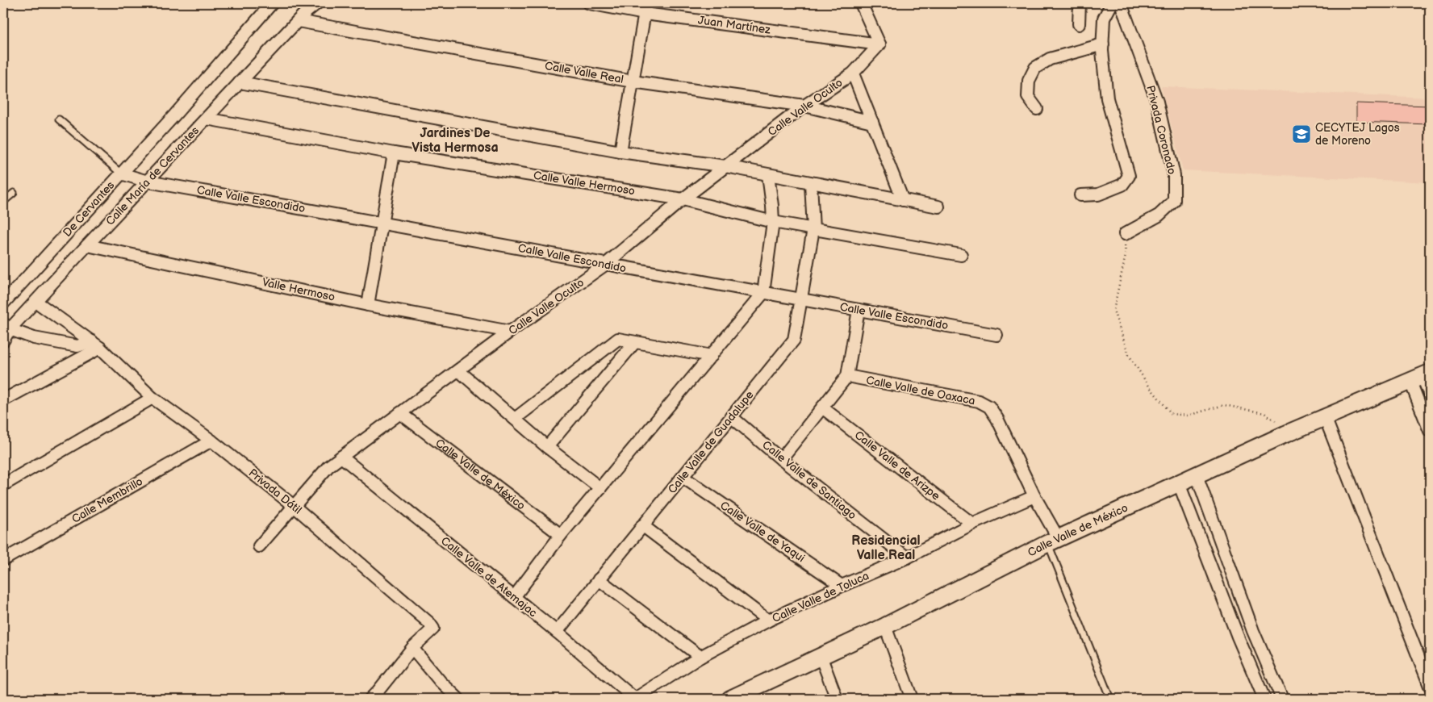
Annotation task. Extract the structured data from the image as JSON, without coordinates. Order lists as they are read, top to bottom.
{
  "streets": {
    "street": [
      "Juan Martínez",
      "Calle Valle Real",
      "Calle Valle Oculto",
      "Privada Coronado",
      "Calle María de Cervantes",
      "Calle Valle Hermoso",
      "Calle Valle Escondido",
      "De Cervantes",
      "Valle Hermoso",
      "Calle Valle de Oaxaca",
      "Calle Valle de Guadalupe",
      "Calle Valle de Arizpe",
      "Calle Valle de México",
      "Calle Valle de Santiago",
      "Privada Dátil",
      "Calle Membrillo",
      "Calle Valle de Yaqui",
      "Calle Valle de Atemajac",
      "Calle Valle de Toluca"
    ]
  },
  "crossings": [
    ["Juan Martínez", "Calle Valle Oculto"],
    ["Calle Valle Real", "Calle Valle Oculto"],
    ["Calle Valle Real", "Calle María de Cervantes"],
    ["Calle Valle Oculto", "Calle Valle Hermoso"],
    ["Calle Valle Oculto", "Calle Valle Escondido"],
    ["Calle Valle Oculto", "Valle Hermoso"],
    ["Calle Valle Oculto", "Calle Valle de México"],
    ["Calle Valle Oculto", "Privada Dátil"],
    ["Calle Valle Oculto", "Calle Valle de Atemajac"],
    ["Calle María de Cervantes", "Calle Valle Hermoso"],
    ["Calle María de Cervantes", "Calle Valle Escondido"],
    ["Calle María de Cervantes", "Valle Hermoso"],
    ["Calle María de Cervantes", "Privada Dátil"],
    ["Calle Valle Hermoso", "Calle Valle de Guadalupe"],
    ["Calle Valle Escondido", "De Cervantes"],
    ["Calle Valle Escondido", "Calle Valle de Guadalupe"],
    ["Calle Valle de Oaxaca", "Calle Valle de México"],
    ["Calle Valle de Oaxaca", "Calle Valle de Toluca"],
    ["Calle Valle de Guadalupe", "Calle Valle de Santiago"],
    ["Calle Valle de Guadalupe", "Calle Valle de Yaqui"],
    ["Calle Valle de Guadalupe", "Calle Valle de Atemajac"],
    ["Calle Valle de Arizpe", "Calle Valle de Toluca"],
    ["Calle Valle de Santiago", "Calle Valle de Toluca"],
    ["Privada Dátil", "Calle Membrillo"],
    ["Calle Valle de Yaqui", "Calle Valle de Toluca"],
    ["Calle Valle de Atemajac", "Calle Valle de Toluca"]
  ],
  "districts": ["Jardines De Vista Hermosa", "Residencial Valle Real"],
  "places": {
    "school or university": ["CECYTEJ Lagos de Moreno"]
  }
}
